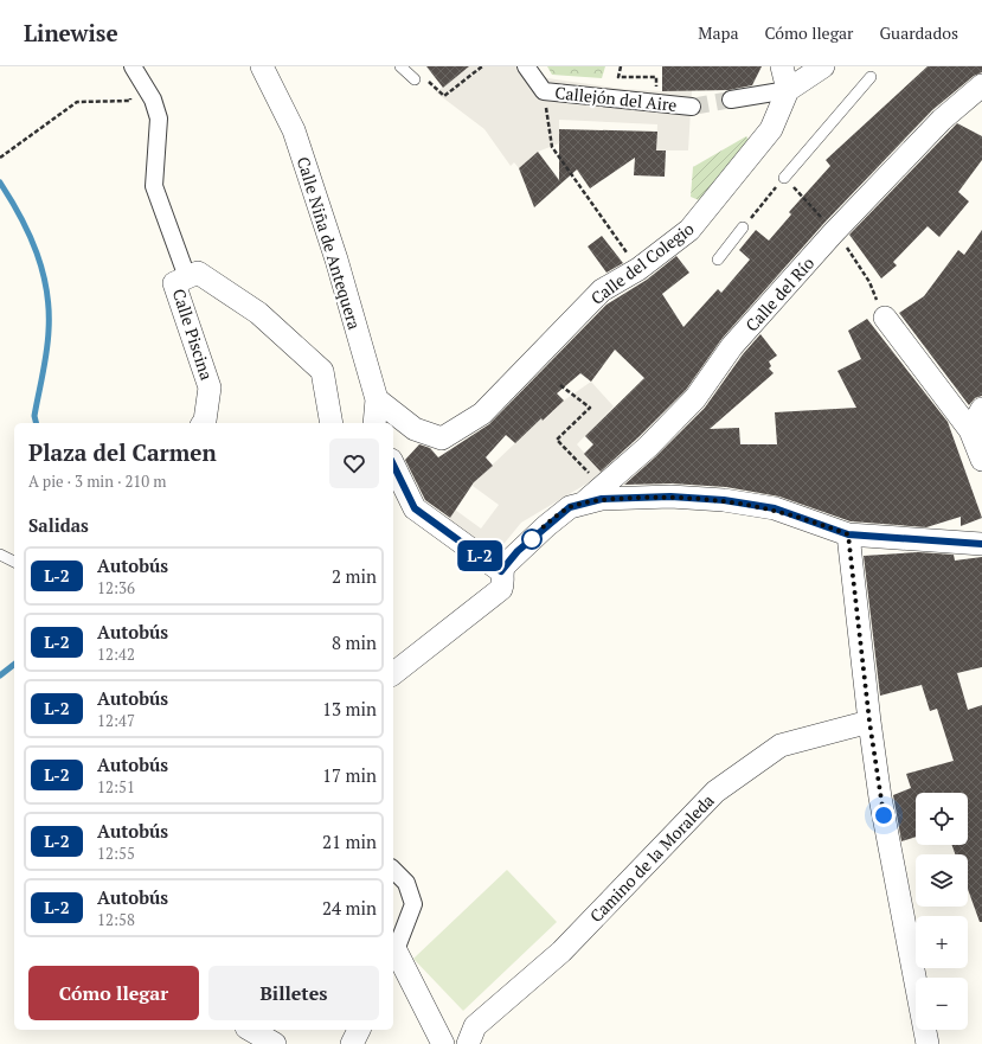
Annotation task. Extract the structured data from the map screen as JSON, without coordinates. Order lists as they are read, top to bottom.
{
  "streets": {
    "street": [
      "Callejón del Aire",
      "Calle Niña de Antequera",
      "Calle del Colegio",
      "Calle del Río",
      "Calle Piscina",
      "Camino de la Moraleda"
    ]
  },
  "crossings": [
    ["Calle Niña de Antequera", "Calle del Colegio"]
  ],
  "lines": ["bus line L-2"],
  "page": {
    "header": "Linewise",
    "nav": ["Mapa", "Cómo llegar", "Guardados"],
    "on_map": "L-2",
    "heading": [
      ["Plaza del Carmen", "A pie · 3 min · 210 m"],
      "Salidas"
    ],
    "list": [
      {
        "mark": "L-2",
        "name": "Autobús",
        "note": "12:36",
        "value": "2 min"
      },
      {
        "mark": "L-2",
        "name": "Autobús",
        "note": "12:42",
        "value": "8 min"
      },
      {
        "mark": "L-2",
        "name": "Autobús",
        "note": "12:47",
        "value": "13 min"
      },
      {
        "mark": "L-2",
        "name": "Autobús",
        "note": "12:51",
        "value": "17 min"
      },
      {
        "mark": "L-2",
        "name": "Autobús",
        "note": "12:55",
        "value": "21 min"
      },
      {
        "mark": "L-2",
        "name": "Autobús",
        "note": "12:58",
        "value": "24 min"
      }
    ],
    "map_buttons": ["+", "−"],
    "buttons": ["Cómo llegar", "Billetes"]
  }
}
